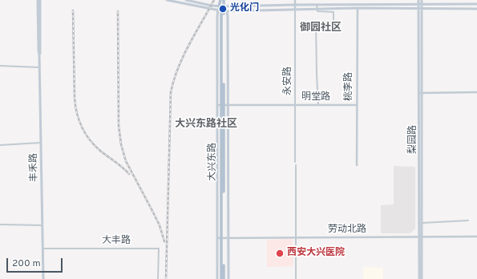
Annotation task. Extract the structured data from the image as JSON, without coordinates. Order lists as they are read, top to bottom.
{
  "streets": {
    "main road": ["梨园路", "大兴东路", "丰禾路"],
    "street": [
      "永安路",
      "桃李路",
      "明堂路",
      "劳动北路",
      "大丰路"
    ]
  },
  "crossings": [
    ["永安路", "明堂路"],
    ["桃李路", "明堂路"],
    ["明堂路", "大兴东路"],
    ["梨园路", "劳动北路"],
    ["大兴东路", "劳动北路"],
    ["丰禾路", "大丰路"]
  ],
  "districts": ["御园社区", "大兴东路社区"],
  "places": ["光化门", "西安大兴医院"],
  "scale_bar": "200 m"
}
